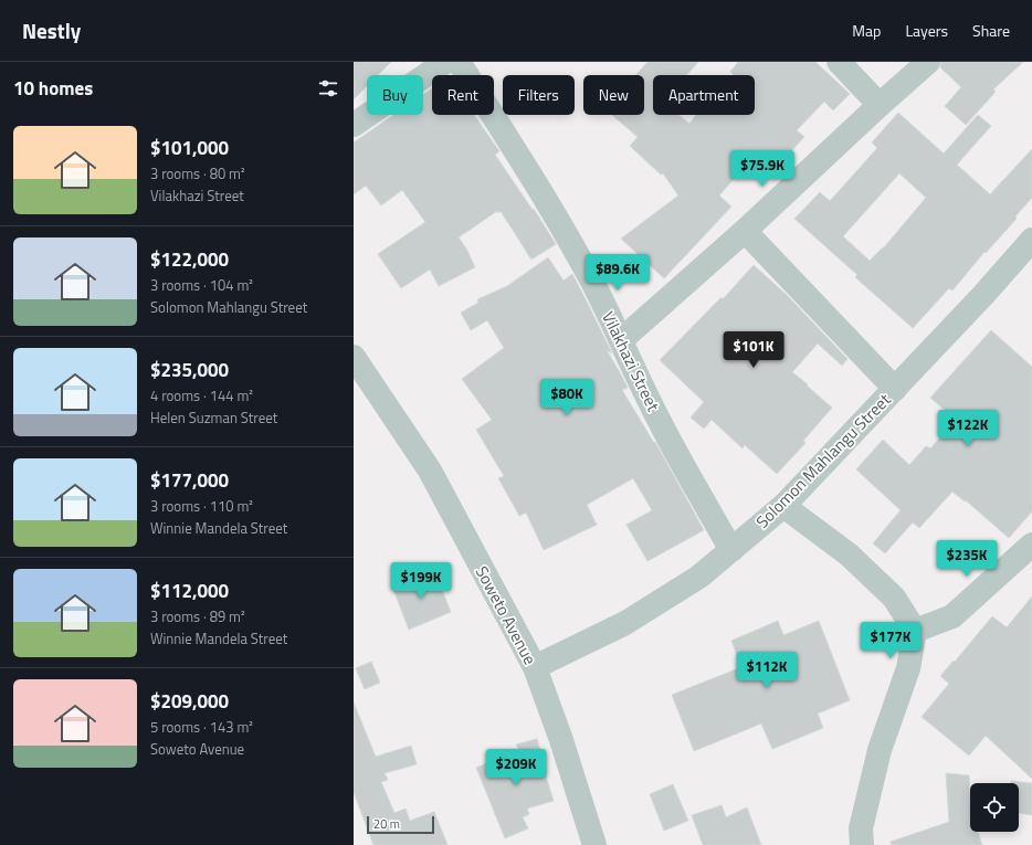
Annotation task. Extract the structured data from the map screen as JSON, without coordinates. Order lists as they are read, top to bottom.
{
  "streets": {
    "street": ["Vilakhazi Street", "Solomon Mahlangu Street", "Soweto Avenue"]
  },
  "crossings": [
    ["Vilakhazi Street", "Solomon Mahlangu Street"],
    ["Solomon Mahlangu Street", "Soweto Avenue"]
  ],
  "scale_bar": "20 m",
  "page": {
    "header": "Nestly",
    "nav": ["Map", "Layers", "Share"],
    "heading": "10 homes",
    "chip": [
      "Buy",
      "Rent",
      "Filters",
      "New",
      "Apartment"
    ],
    "list": [
      {
        "name": "$101,000",
        "note": "3 rooms · 80 m² · Vilakhazi Street"
      },
      {
        "name": "$122,000",
        "note": "3 rooms · 104 m² · Solomon Mahlangu Street"
      },
      {
        "name": "$235,000",
        "note": "4 rooms · 144 m² · Helen Suzman Street"
      },
      {
        "name": "$177,000",
        "note": "3 rooms · 110 m² · Winnie Mandela Street"
      },
      {
        "name": "$112,000",
        "note": "3 rooms · 89 m² · Winnie Mandela Street"
      },
      {
        "name": "$209,000",
        "note": "5 rooms · 143 m² · Soweto Avenue"
      }
    ],
    "price": [
      "$75.9K",
      "$89.6K",
      "$101K",
      "$80K",
      "$122K",
      "$235K",
      "$199K",
      "$177K",
      "$112K",
      "$209K"
    ],
    "scale": "20 m"
  }
}
